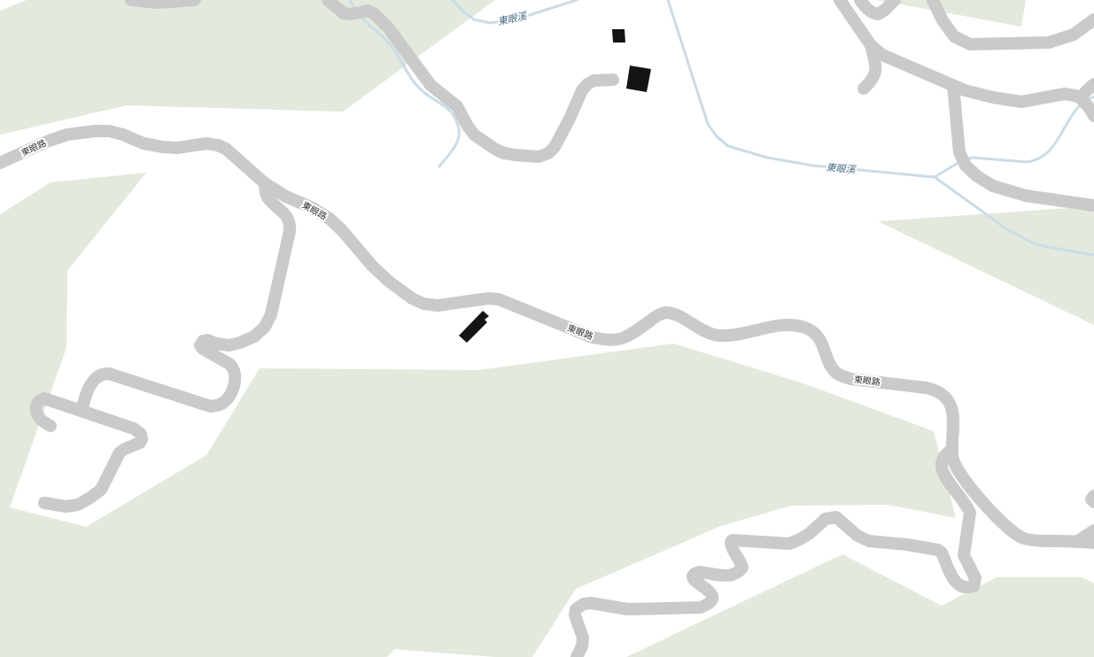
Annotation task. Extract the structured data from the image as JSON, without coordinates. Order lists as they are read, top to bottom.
{
  "streets": {
    "street": ["東眼路"]
  },
  "water": ["東眼溪"]
}
